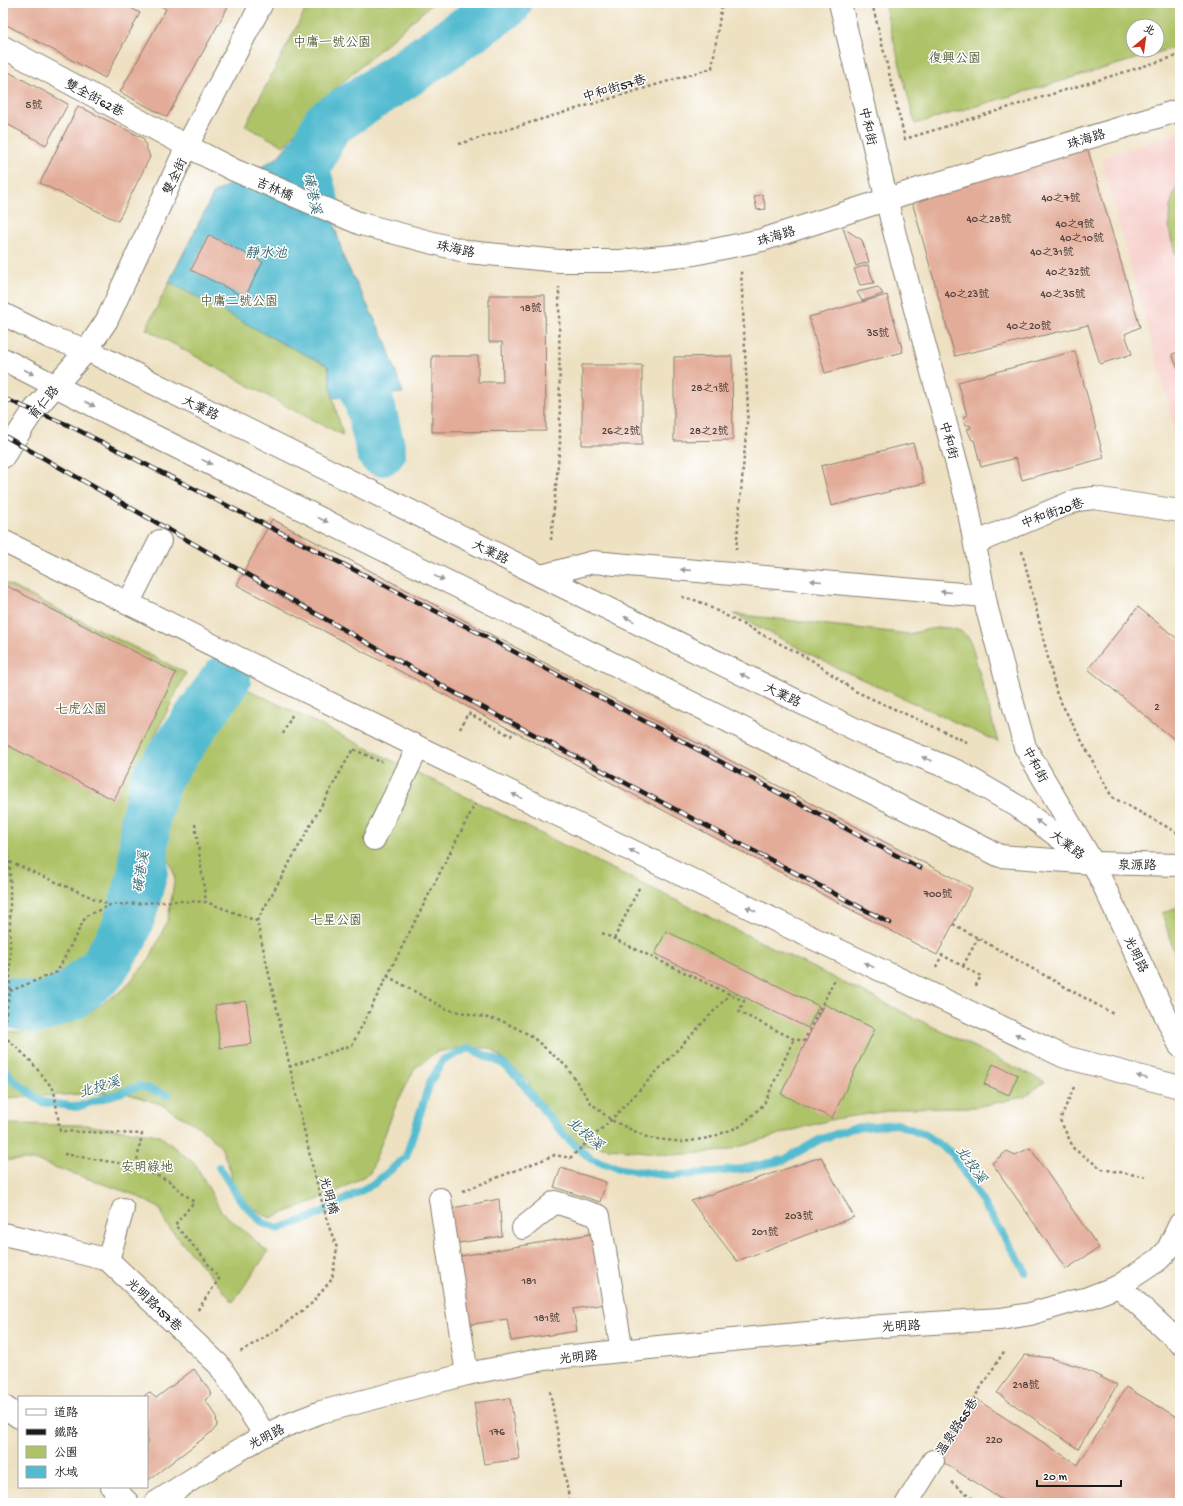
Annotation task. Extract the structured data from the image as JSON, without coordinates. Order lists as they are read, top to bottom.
{
  "streets": {
    "street": [
      "雙全街62巷",
      "中和街",
      "珠海路",
      "雙全街",
      "吉林橋",
      "育仁路",
      "大業路",
      "中和街20巷",
      "泉源路",
      "光明路",
      "光明路157巷",
      "溫泉路65巷"
    ],
    "path": ["中和街57巷", "光明橋"]
  },
  "crossings": [
    ["雙全街62巷", "雙全街"],
    ["雙全街62巷", "吉林橋"],
    ["中和街", "珠海路"],
    ["中和街", "大業路"],
    ["中和街", "中和街20巷"],
    ["中和街", "泉源路"],
    ["中和街", "光明路"],
    ["珠海路", "吉林橋"],
    ["雙全街", "吉林橋"],
    ["雙全街", "育仁路"],
    ["雙全街", "大業路"],
    ["育仁路", "大業路"],
    ["大業路", "泉源路"],
    ["大業路", "光明路"],
    ["泉源路", "光明路"],
    ["光明路", "光明路157巷"],
    ["光明橋", "光明路157巷"]
  ],
  "water": ["磺港溪", "靜水池", "北投溪"],
  "parks": [
    "中庸一號公園",
    "復興公園",
    "中庸二號公園",
    "七虎公園",
    "七星公園",
    "安明綠地"
  ],
  "house_numbers": [
    "5號",
    "40之7號",
    "40之28號",
    "40之9號",
    "40之10號",
    "40之31號",
    "40之32號",
    "40之23號",
    "40之35號",
    "18號",
    "40之20號",
    "35號",
    "28之1號",
    "26之2號",
    "28之2號",
    "2",
    "700號",
    "203號",
    "201號",
    "181",
    "181號",
    "218號",
    "176",
    "220"
  ],
  "legend": [
    "道路",
    "鐵路",
    "公園",
    "水域"
  ],
  "scale_bar": "20 m",
  "north": "top right"
}
